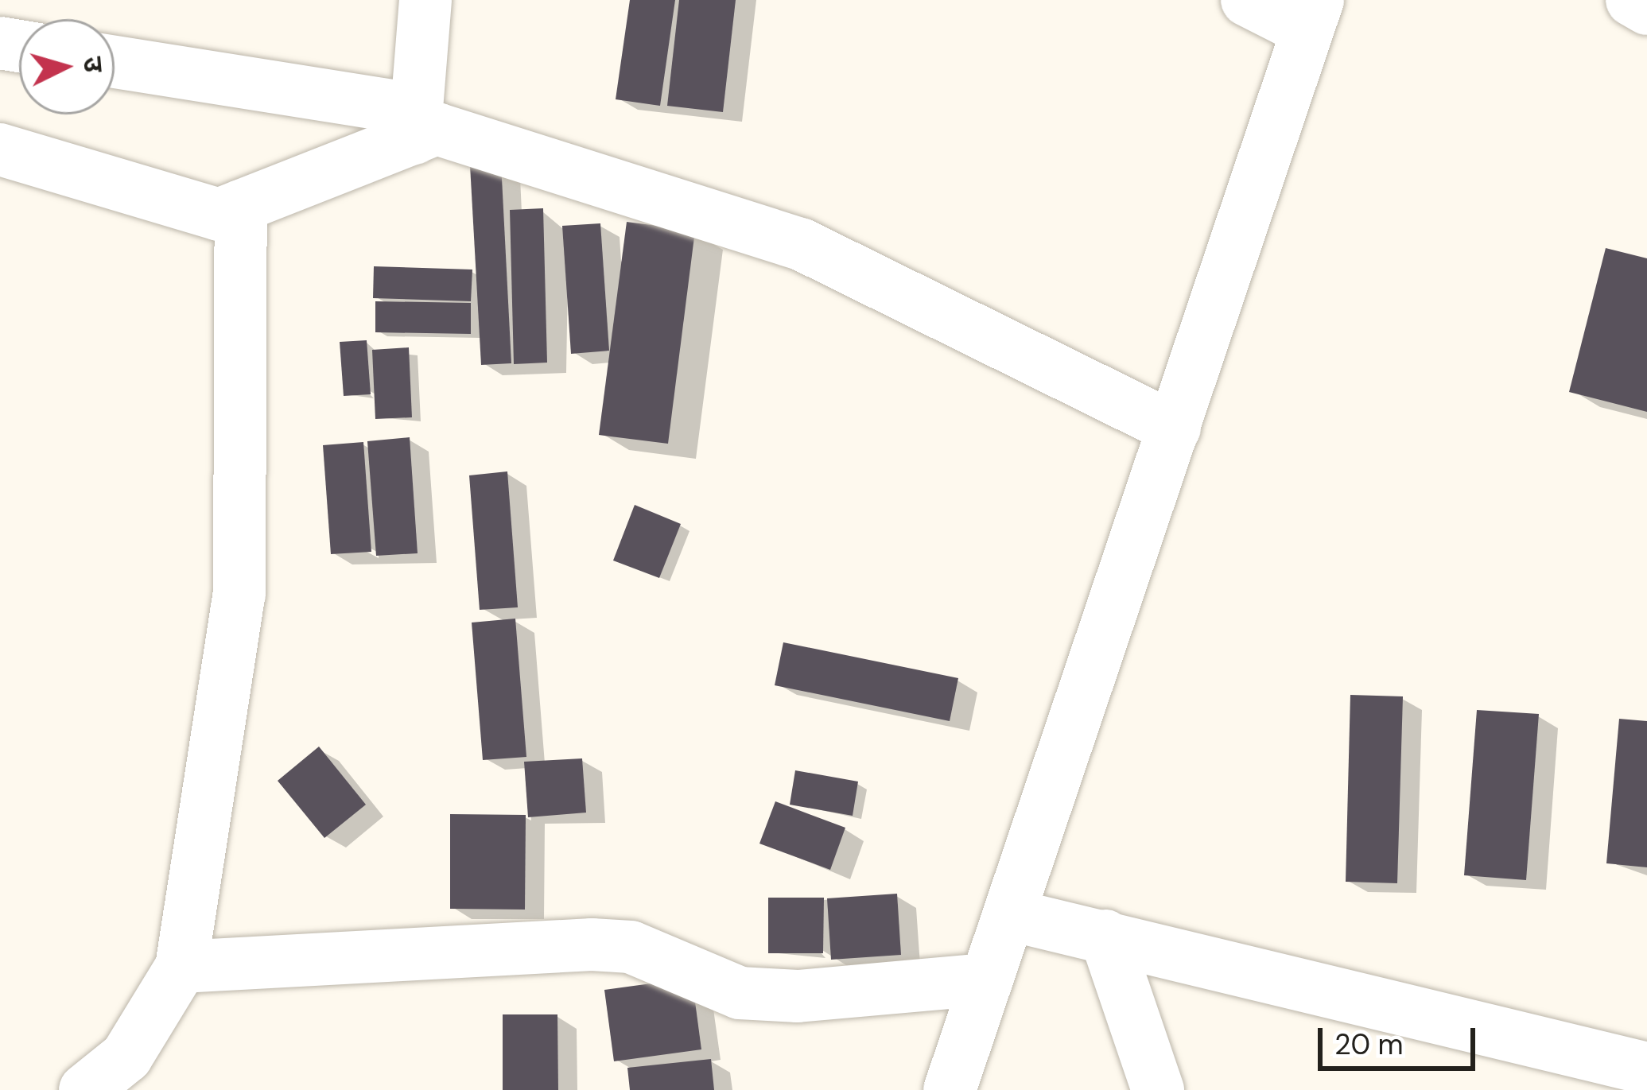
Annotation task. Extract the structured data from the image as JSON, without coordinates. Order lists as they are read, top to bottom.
{
  "scale_bar": "20 m",
  "north": "right"
}
